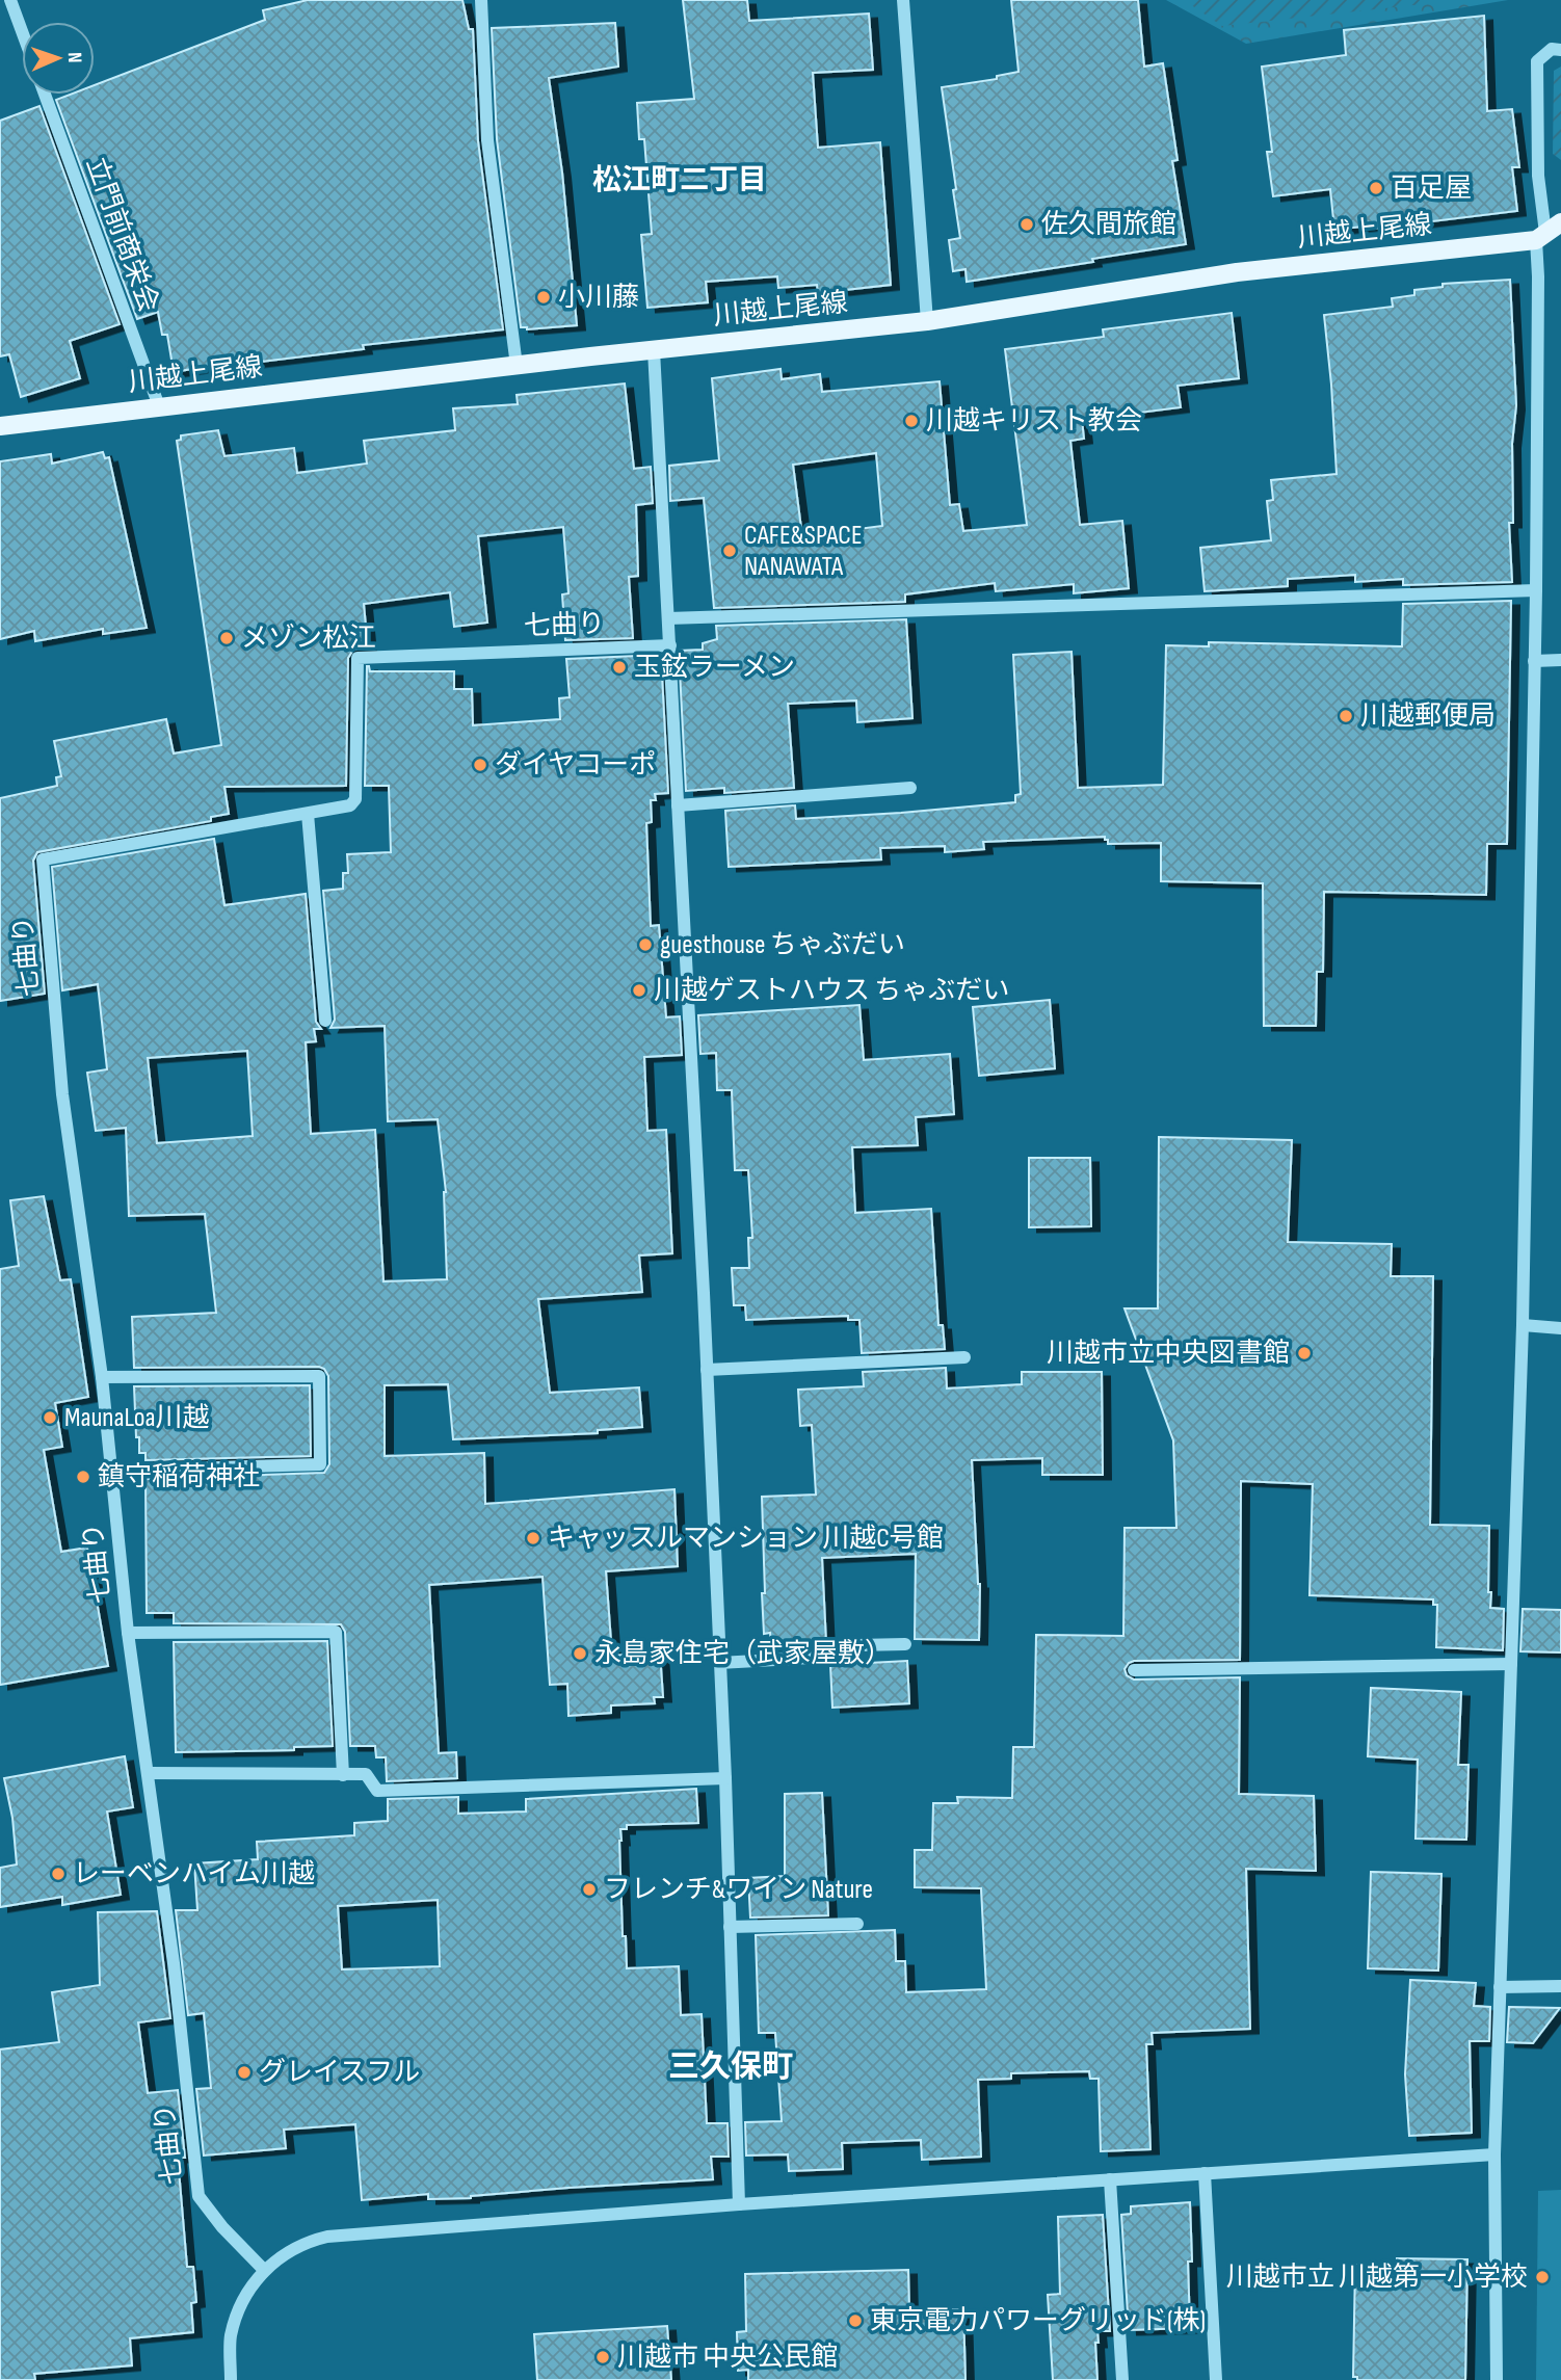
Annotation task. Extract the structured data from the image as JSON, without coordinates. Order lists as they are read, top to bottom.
{
  "streets": {
    "main road": ["川越上尾線"],
    "street": ["立門前商栄会", "七曲り"]
  },
  "crossings": [
    ["川越上尾線", "立門前商栄会"]
  ],
  "districts": ["松江町二丁目", "三久保町"],
  "places": [
    "百足屋",
    "佐久間旅館",
    "小川藤",
    "川越キリスト教会",
    "CAFE&SPACE NANAWATA",
    "メゾン松江",
    "玉鉉ラーメン",
    "川越郵便局",
    "ダイヤコーポ",
    "guesthouse ちゃぶだい",
    "川越ゲストハウス ちゃぶだい",
    "川越市立中央図書館",
    "MaunaLoa川越",
    "鎮守稲荷神社",
    "キャッスルマンション 川越C号館",
    "永島家住宅（武家屋敷）",
    "レーベンハイム川越",
    "フレンチ&ワイン Nature",
    "グレイスフル",
    "川越市立 川越第一小学校",
    "東京電力パワーグリッド(株)",
    "川越市 中央公民館"
  ],
  "north": "right"
}
